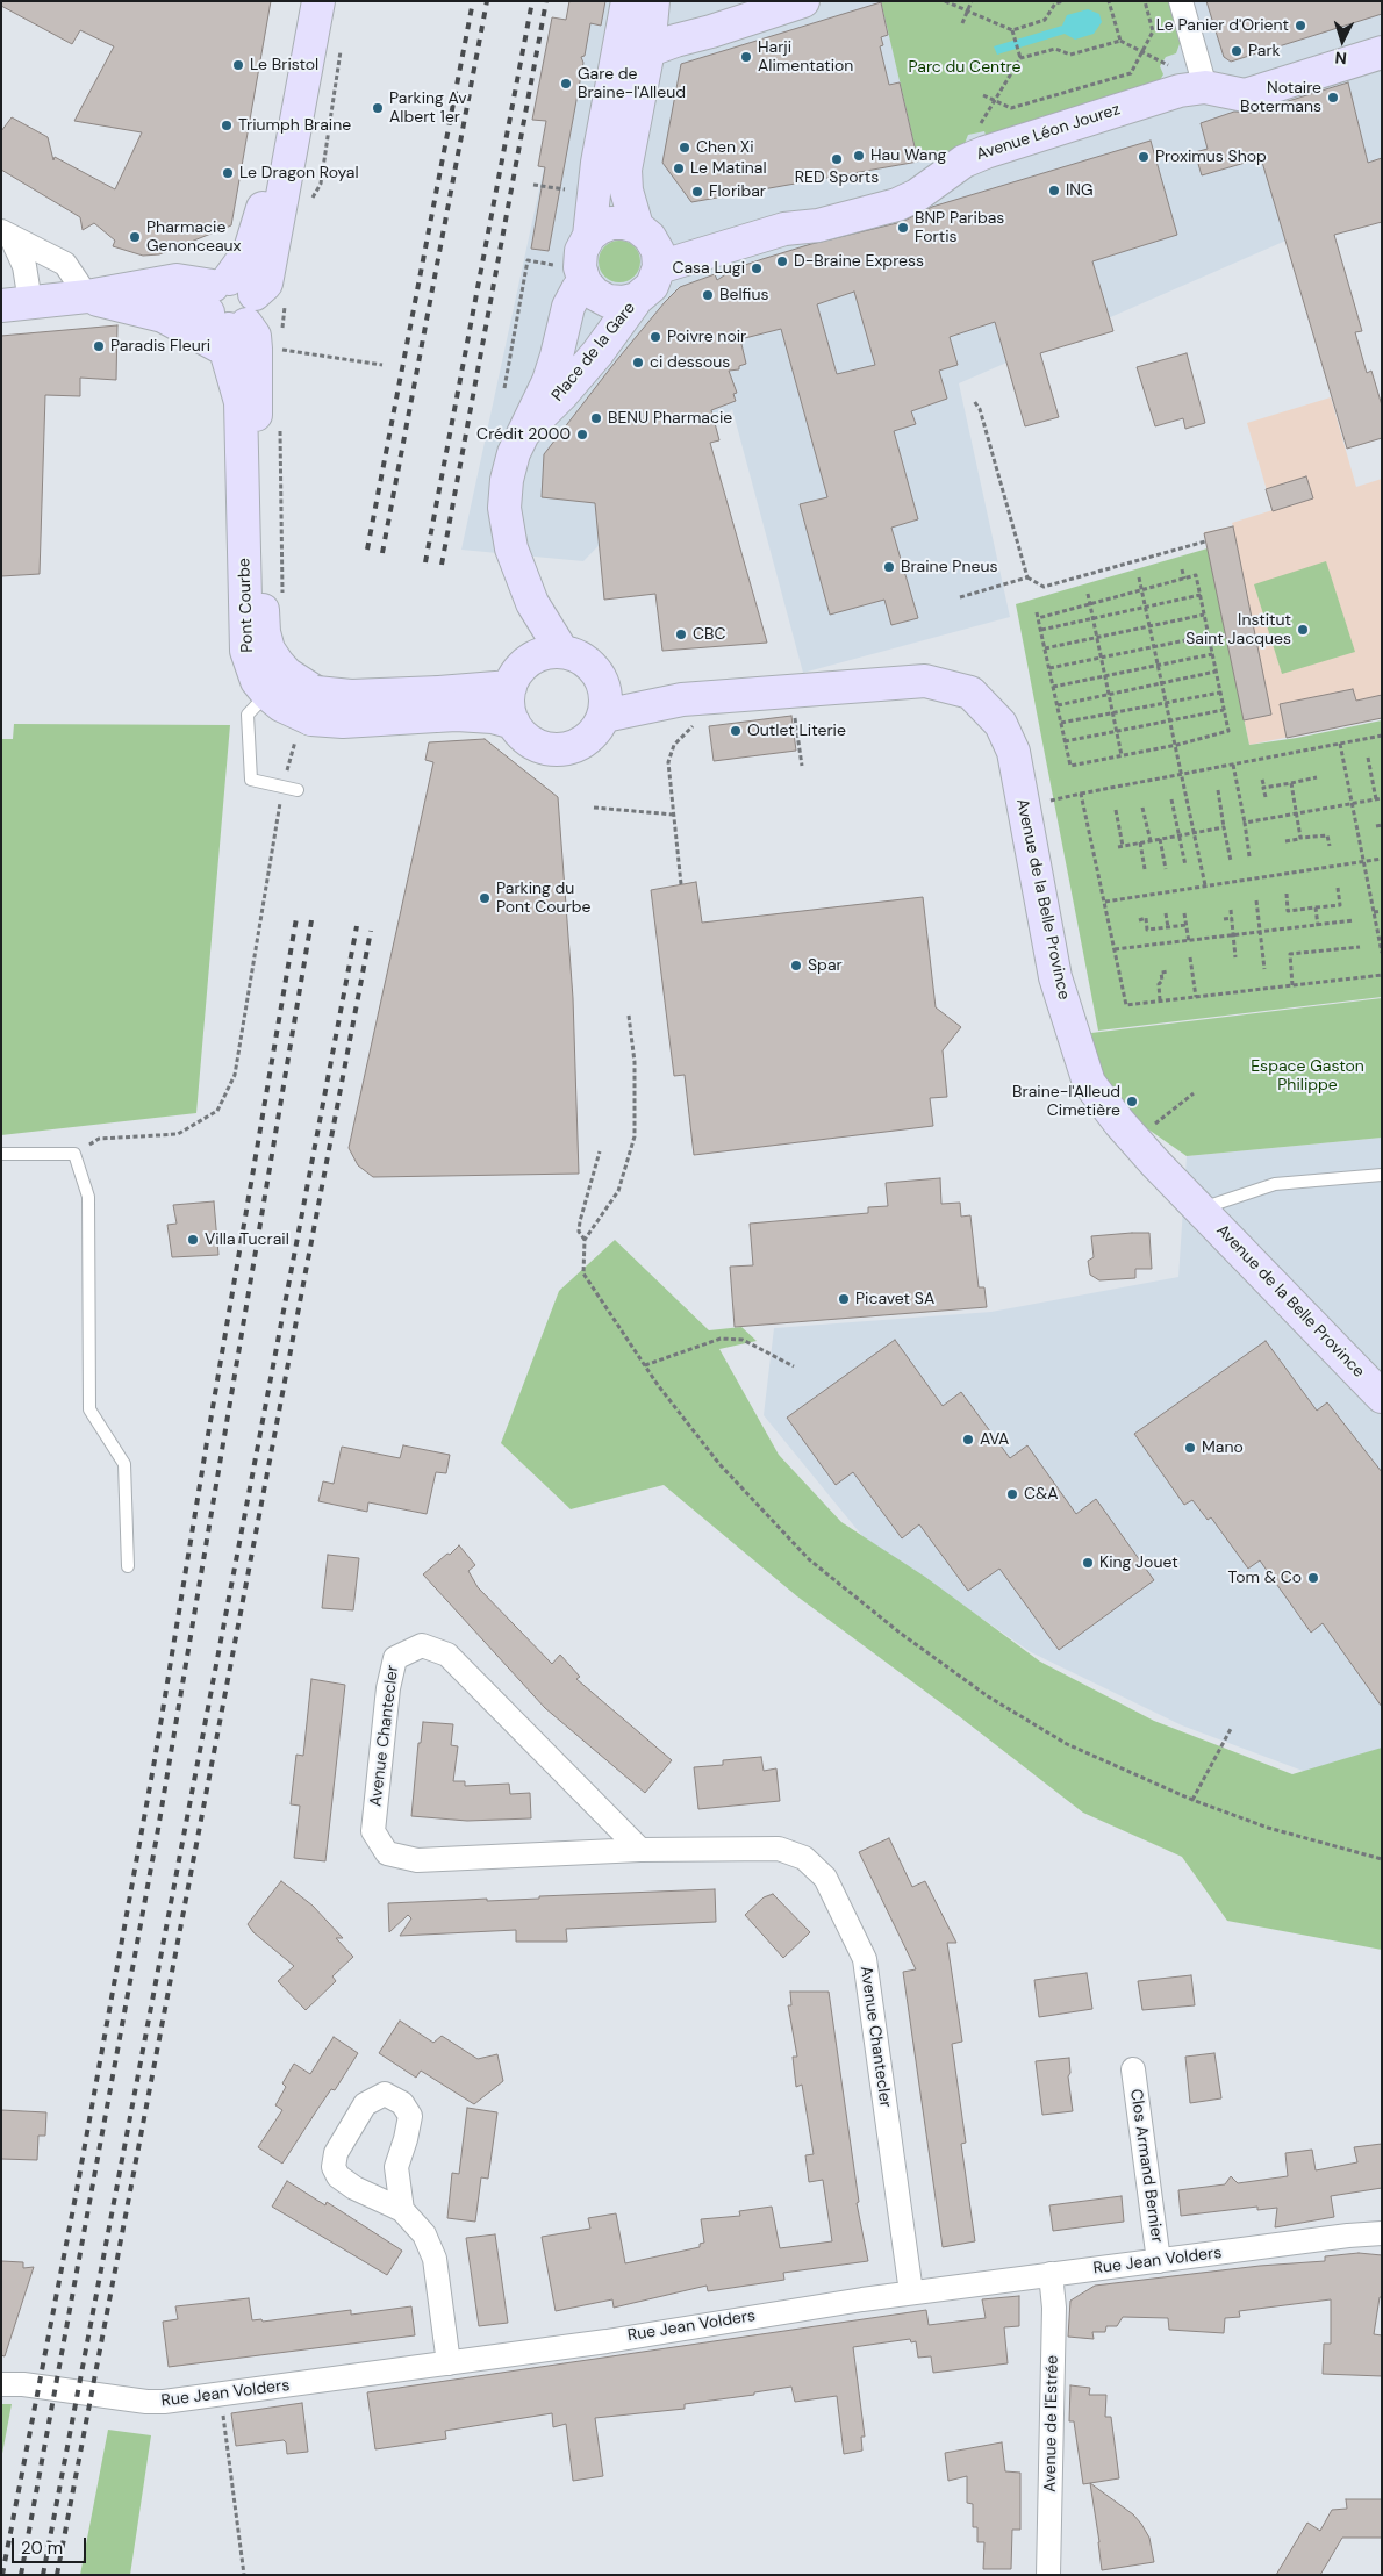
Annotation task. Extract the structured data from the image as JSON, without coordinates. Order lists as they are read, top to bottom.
{
  "streets": {
    "street": [
      "Avenue Léon Jourez",
      "Place de la Gare",
      "Pont Courbe",
      "Avenue de la Belle Province",
      "Avenue Chantecler",
      "Clos Armand Bernier",
      "Rue Jean Volders",
      "Avenue de l'Estrée"
    ]
  },
  "crossings": [
    ["Avenue Léon Jourez", "Place de la Gare"],
    ["Place de la Gare", "Pont Courbe"],
    ["Place de la Gare", "Avenue de la Belle Province"],
    ["Pont Courbe", "Avenue de la Belle Province"],
    ["Avenue Chantecler", "Rue Jean Volders"],
    ["Clos Armand Bernier", "Rue Jean Volders"],
    ["Rue Jean Volders", "Avenue de l'Estrée"]
  ],
  "parks": ["Parc du Centre", "Espace Gaston Philippe"],
  "places": [
    "Le Panier d'Orient",
    "Park",
    "Harji Alimentation",
    "Le Bristol",
    "Gare de Braine-l'Alleud",
    "Notaire Botermans",
    "Parking Av Albert 1er",
    "Triumph Braine",
    "Chen Xi",
    "Hau Wang",
    "Proximus Shop",
    "RED Sports",
    "Le Matinal",
    "Le Dragon Royal",
    "ING",
    "Floribar",
    "BNP Paribas Fortis",
    "Pharmacie Genonceaux",
    "D-Braine Express",
    "Casa Lugi",
    "Belfius",
    "Poivre noir",
    "Paradis Fleuri",
    "ci dessous",
    "BENU Pharmacie",
    "Crédit 2000",
    "Braine Pneus",
    "Institut Saint Jacques",
    "CBC",
    "Outlet Literie",
    "Parking du Pont Courbe",
    "Spar",
    "Braine-l'Alleud Cimetière",
    "Villa Tucrail",
    "Picavet SA",
    "AVA",
    "Mano",
    "C&A",
    "King Jouet",
    "Tom & Co"
  ],
  "scale_bar": "20 m",
  "north": "bottom"
}
